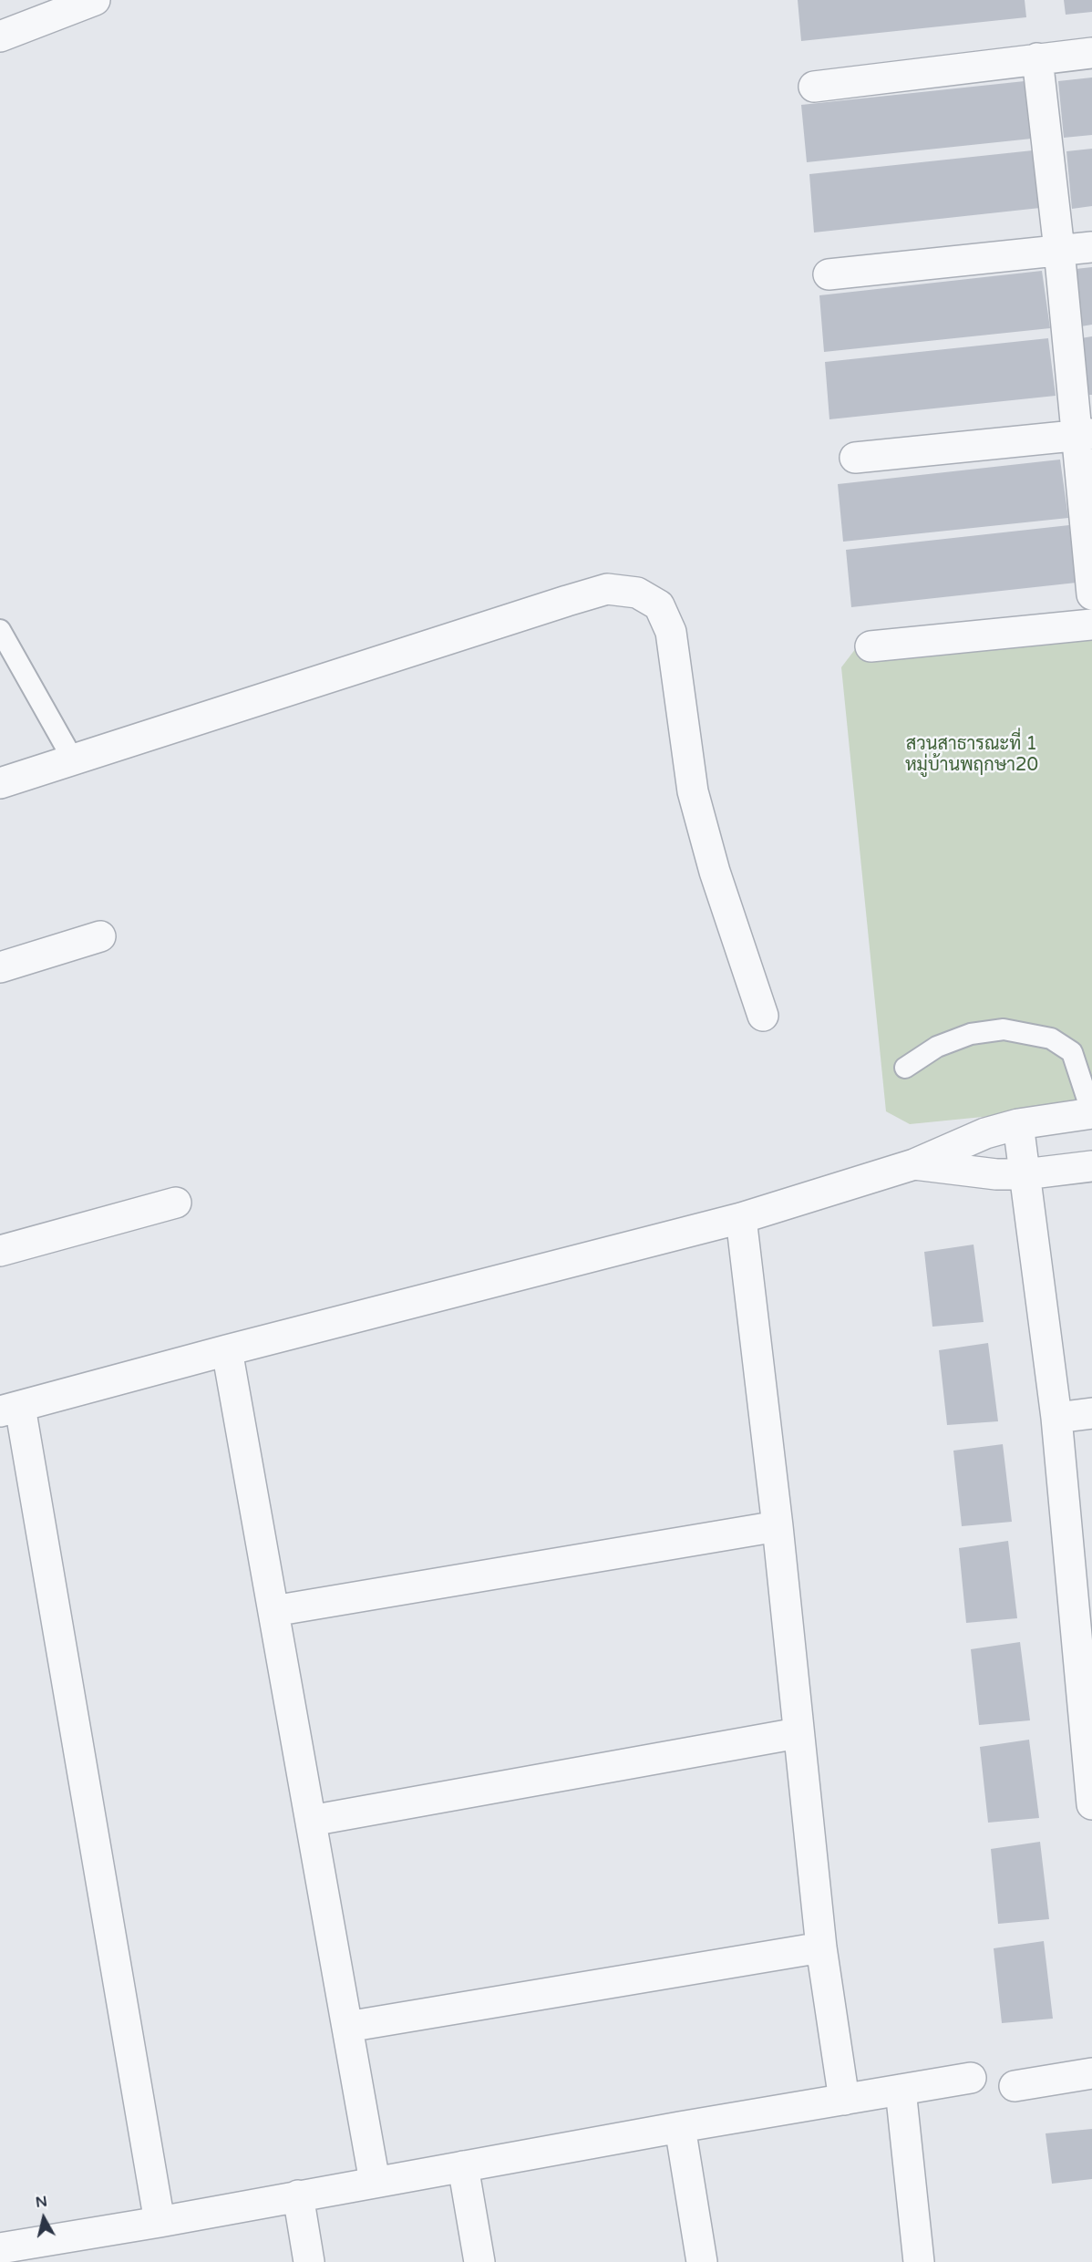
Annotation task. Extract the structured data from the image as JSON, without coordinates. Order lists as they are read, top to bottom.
{
  "parks": ["สวนสาธารณะที่ 1 หมู่บ้านพฤกษา20"],
  "north": "top"
}
